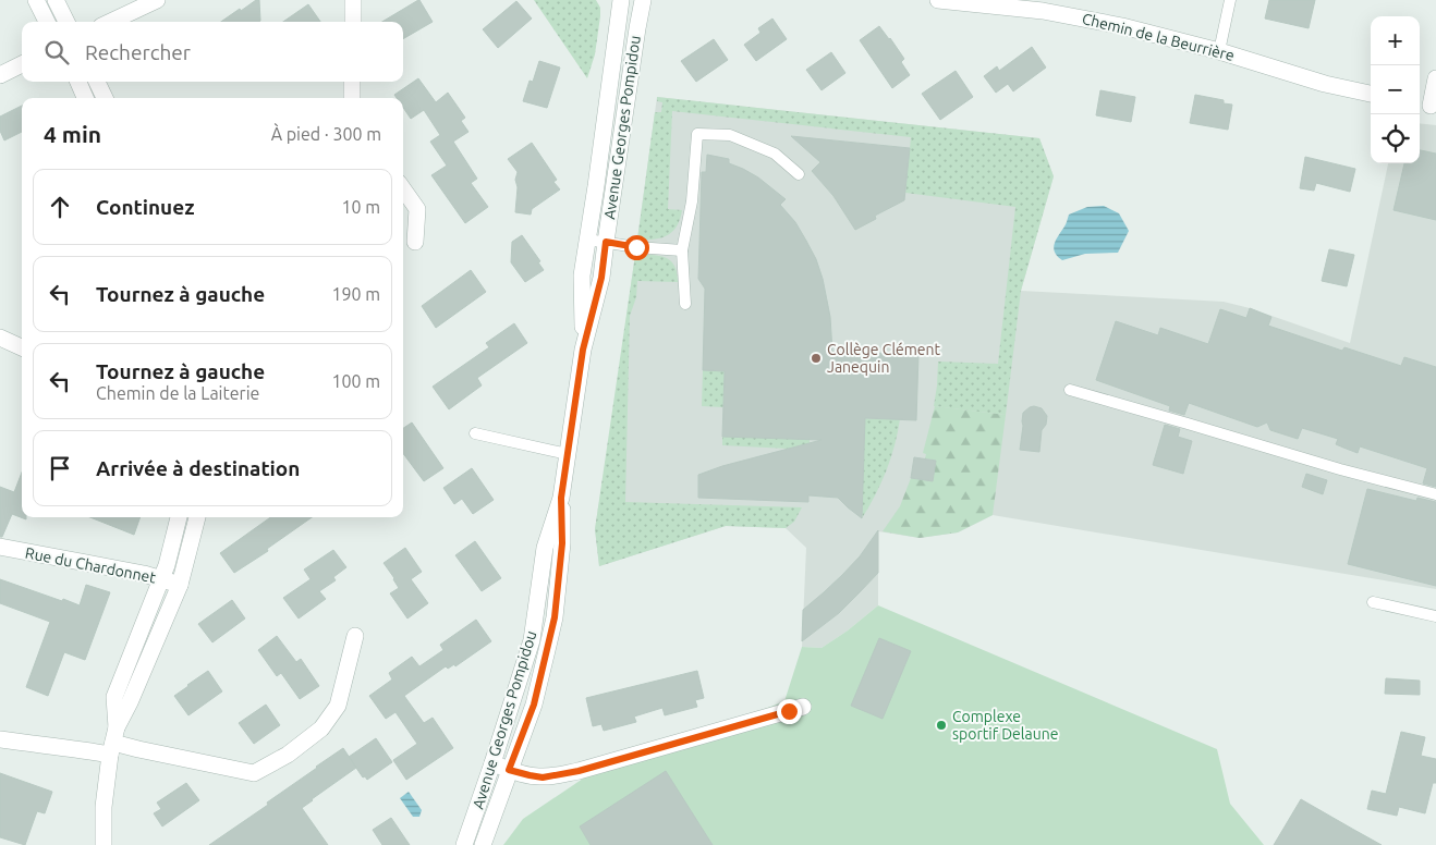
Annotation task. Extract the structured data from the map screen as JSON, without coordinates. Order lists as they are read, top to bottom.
{
  "streets": {
    "street": ["Chemin de la Beurrière", "Avenue Georges Pompidou", "Rue du Chardonnet"]
  },
  "places": ["Collège Clément Janequin", "Complexe sportif Delaune"],
  "page": {
    "map_buttons": ["+", "−"],
    "search": "Rechercher",
    "heading": ["4 min", "À pied · 300 m"],
    "list": [
      ["Continuez", "10 m"],
      ["Tournez à gauche", "190 m"],
      ["Tournez à gauche", "Chemin de la Laiterie", "100 m"],
      "Arrivée à destination"
    ]
  }
}
